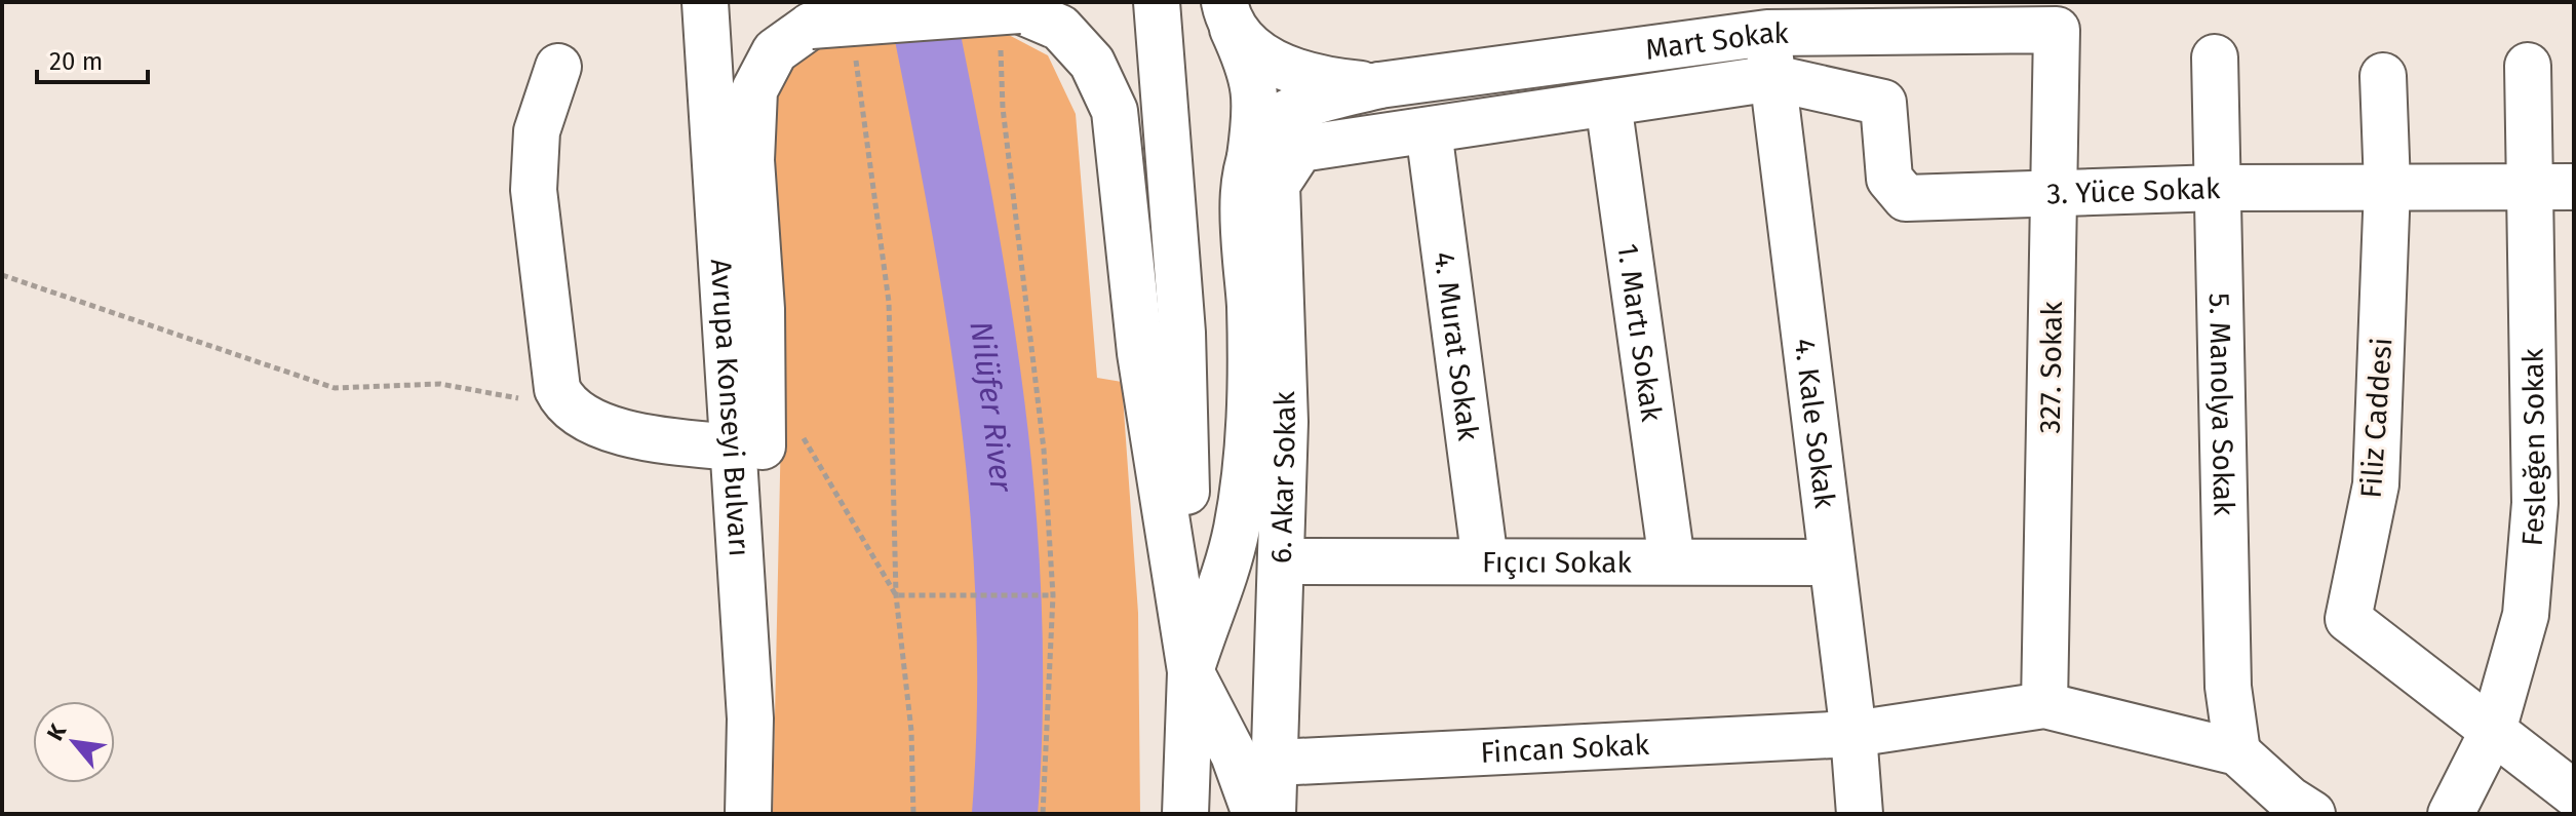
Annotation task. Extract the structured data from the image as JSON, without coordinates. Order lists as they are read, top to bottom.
{
  "streets": {
    "street": [
      "Mart Sokak",
      "3. Yüce Sokak",
      "1. Martı Sokak",
      "4. Murat Sokak",
      "327. Sokak",
      "5. Manolya Sokak",
      "Avrupa Konseyi Bulvarı",
      "Filiz Caddesi",
      "4. Kale Sokak",
      "Fesleğen Sokak",
      "6. Akar Sokak",
      "Fıçıcı Sokak",
      "Fincan Sokak"
    ]
  },
  "crossings": [
    ["Mart Sokak", "3. Yüce Sokak"],
    ["Mart Sokak", "1. Martı Sokak"],
    ["Mart Sokak", "4. Murat Sokak"],
    ["Mart Sokak", "327. Sokak"],
    ["Mart Sokak", "4. Kale Sokak"],
    ["Mart Sokak", "6. Akar Sokak"],
    ["3. Yüce Sokak", "327. Sokak"],
    ["3. Yüce Sokak", "5. Manolya Sokak"],
    ["3. Yüce Sokak", "Filiz Caddesi"],
    ["3. Yüce Sokak", "4. Kale Sokak"],
    ["3. Yüce Sokak", "Fesleğen Sokak"],
    ["1. Martı Sokak", "Fıçıcı Sokak"],
    ["4. Murat Sokak", "Fıçıcı Sokak"],
    ["327. Sokak", "Fincan Sokak"],
    ["Filiz Caddesi", "Fesleğen Sokak"],
    ["4. Kale Sokak", "Fıçıcı Sokak"],
    ["4. Kale Sokak", "Fincan Sokak"],
    ["6. Akar Sokak", "Fıçıcı Sokak"],
    ["6. Akar Sokak", "Fincan Sokak"]
  ],
  "water": ["Nilüfer River"],
  "scale_bar": "20 m",
  "north": "top left"
}
